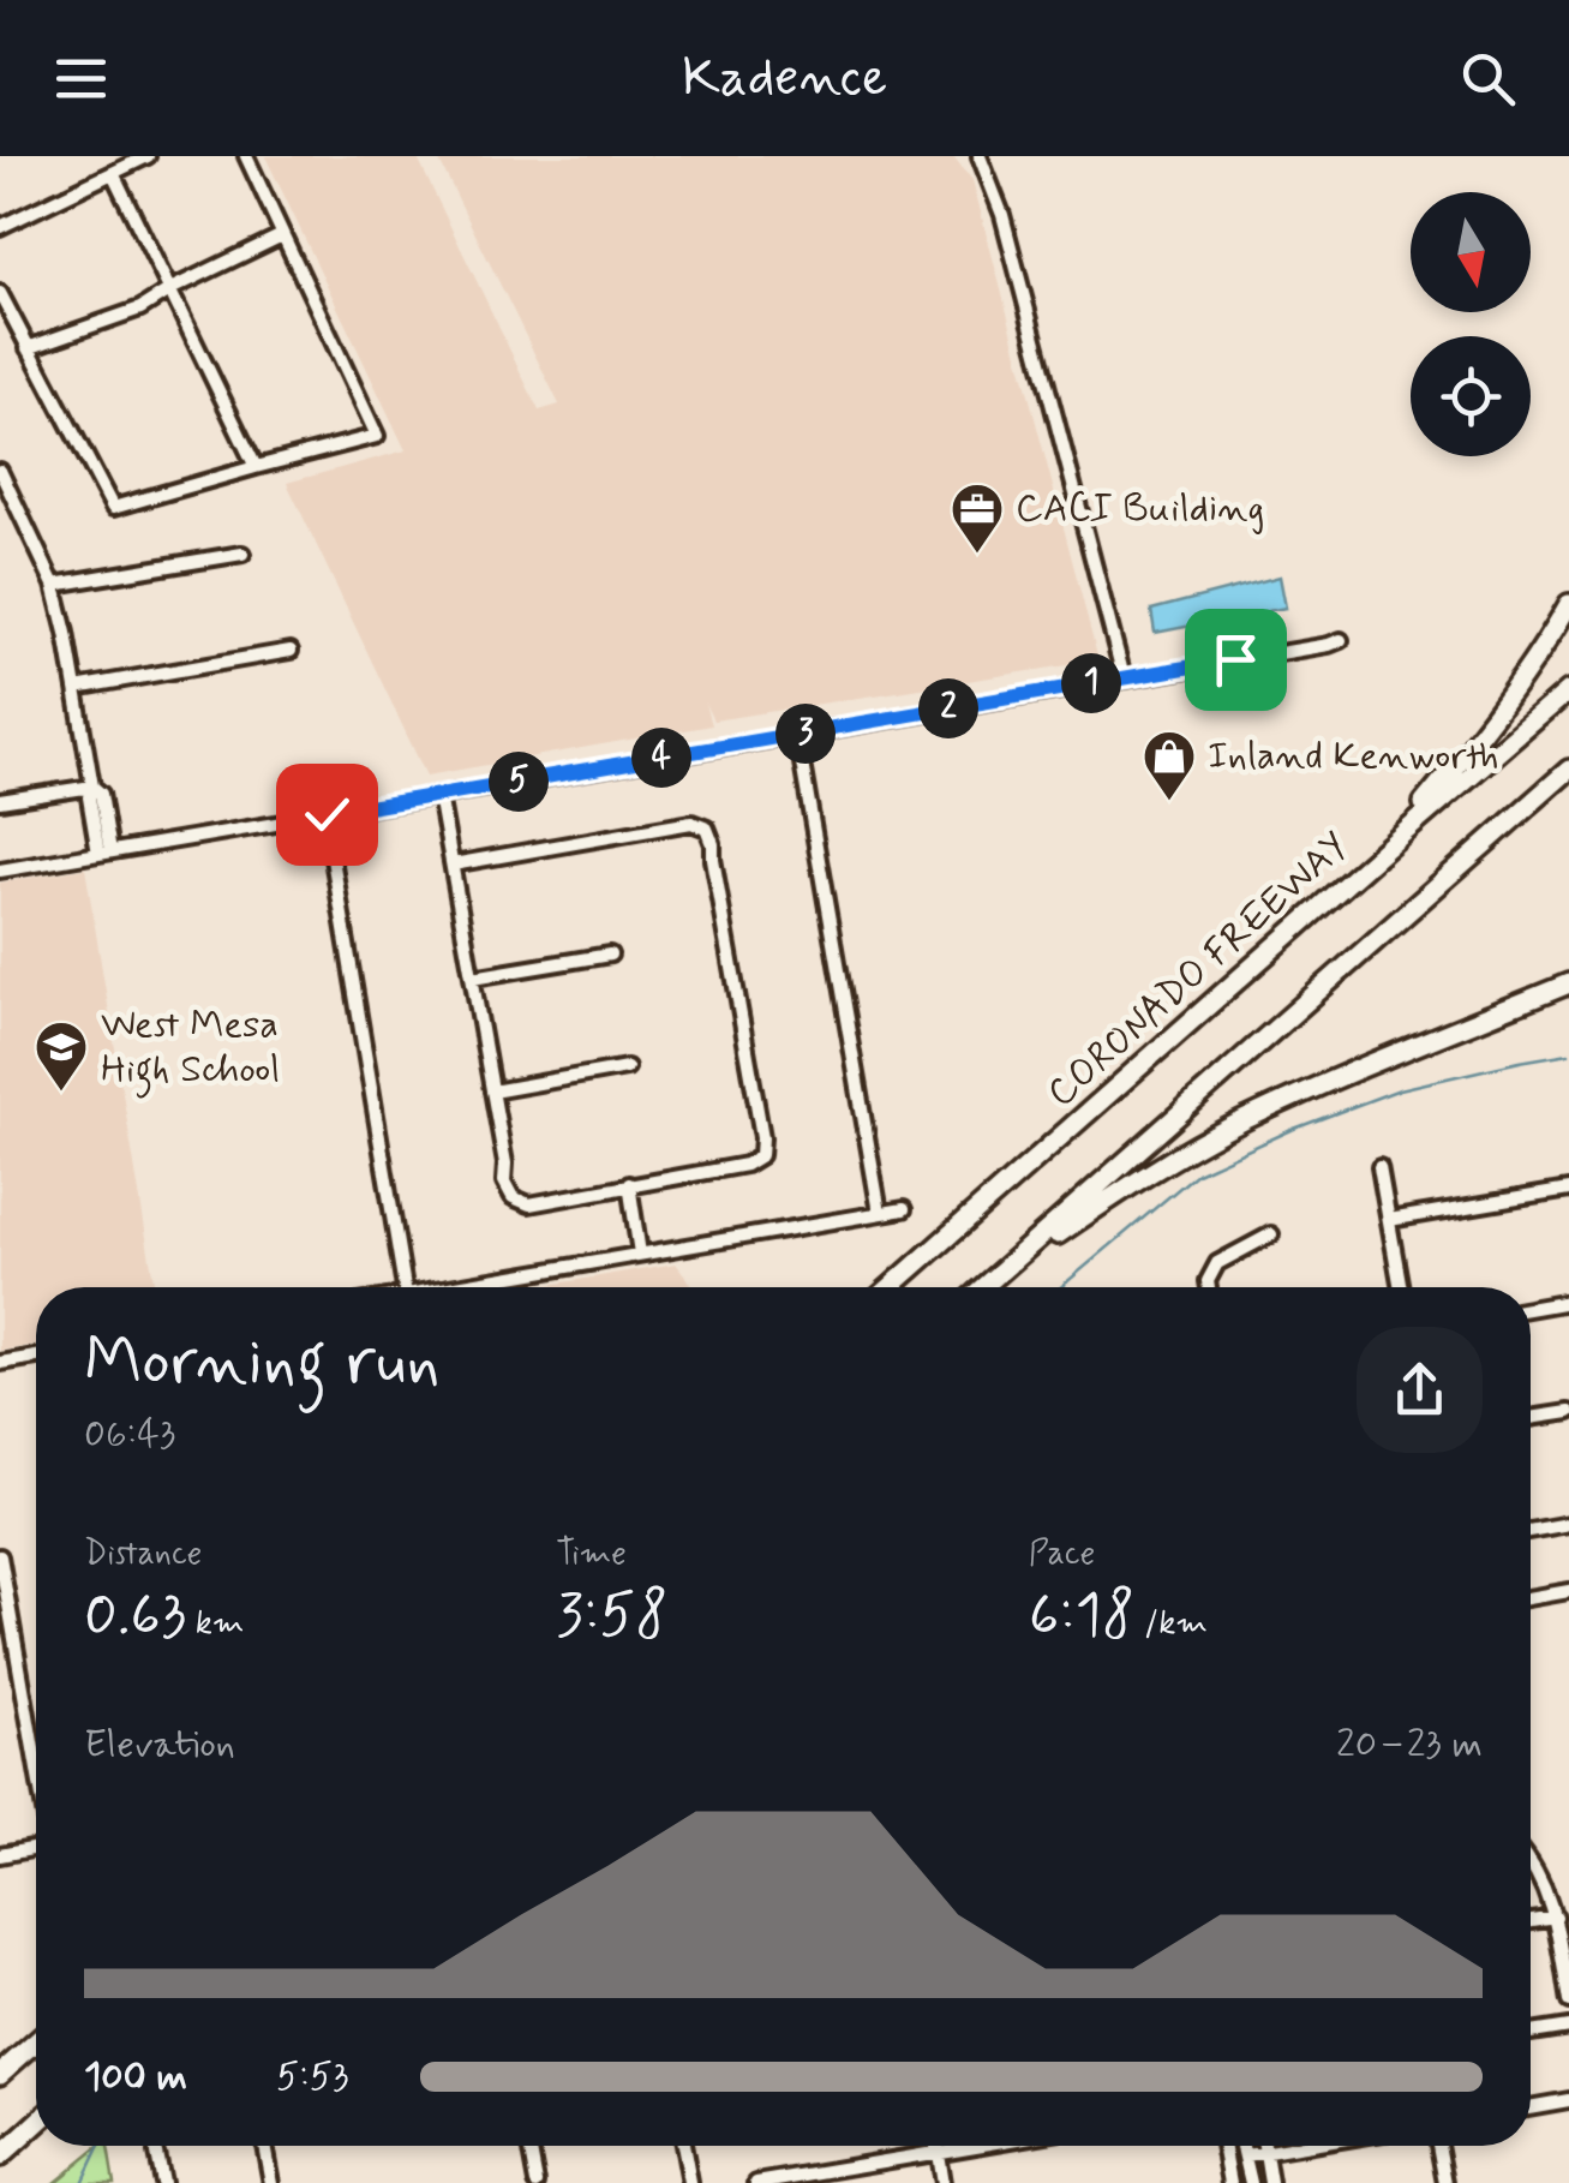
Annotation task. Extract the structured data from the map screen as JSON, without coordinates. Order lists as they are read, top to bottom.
{
  "streets": {
    "highway": ["CORONADO FREEWAY"]
  },
  "places": {
    "office": ["CACI Building"],
    "shop": ["Inland Kenworth"],
    "school or university": ["West Mesa High School"]
  },
  "north": "bottom",
  "page": {
    "header": "Kadence",
    "pins": [
      "1",
      "2",
      "3",
      "4",
      "5"
    ],
    "heading": ["Morning run", "06:43"],
    "stats": [
      ["Distance", "0.63 km"],
      ["Time", "3:58"],
      ["Pace", "6:18 /km"]
    ],
    "chart": ["Elevation", "20–23 m"],
    "list": [
      {
        "name": "100 m",
        "note": "5:53"
      }
    ]
  }
}
